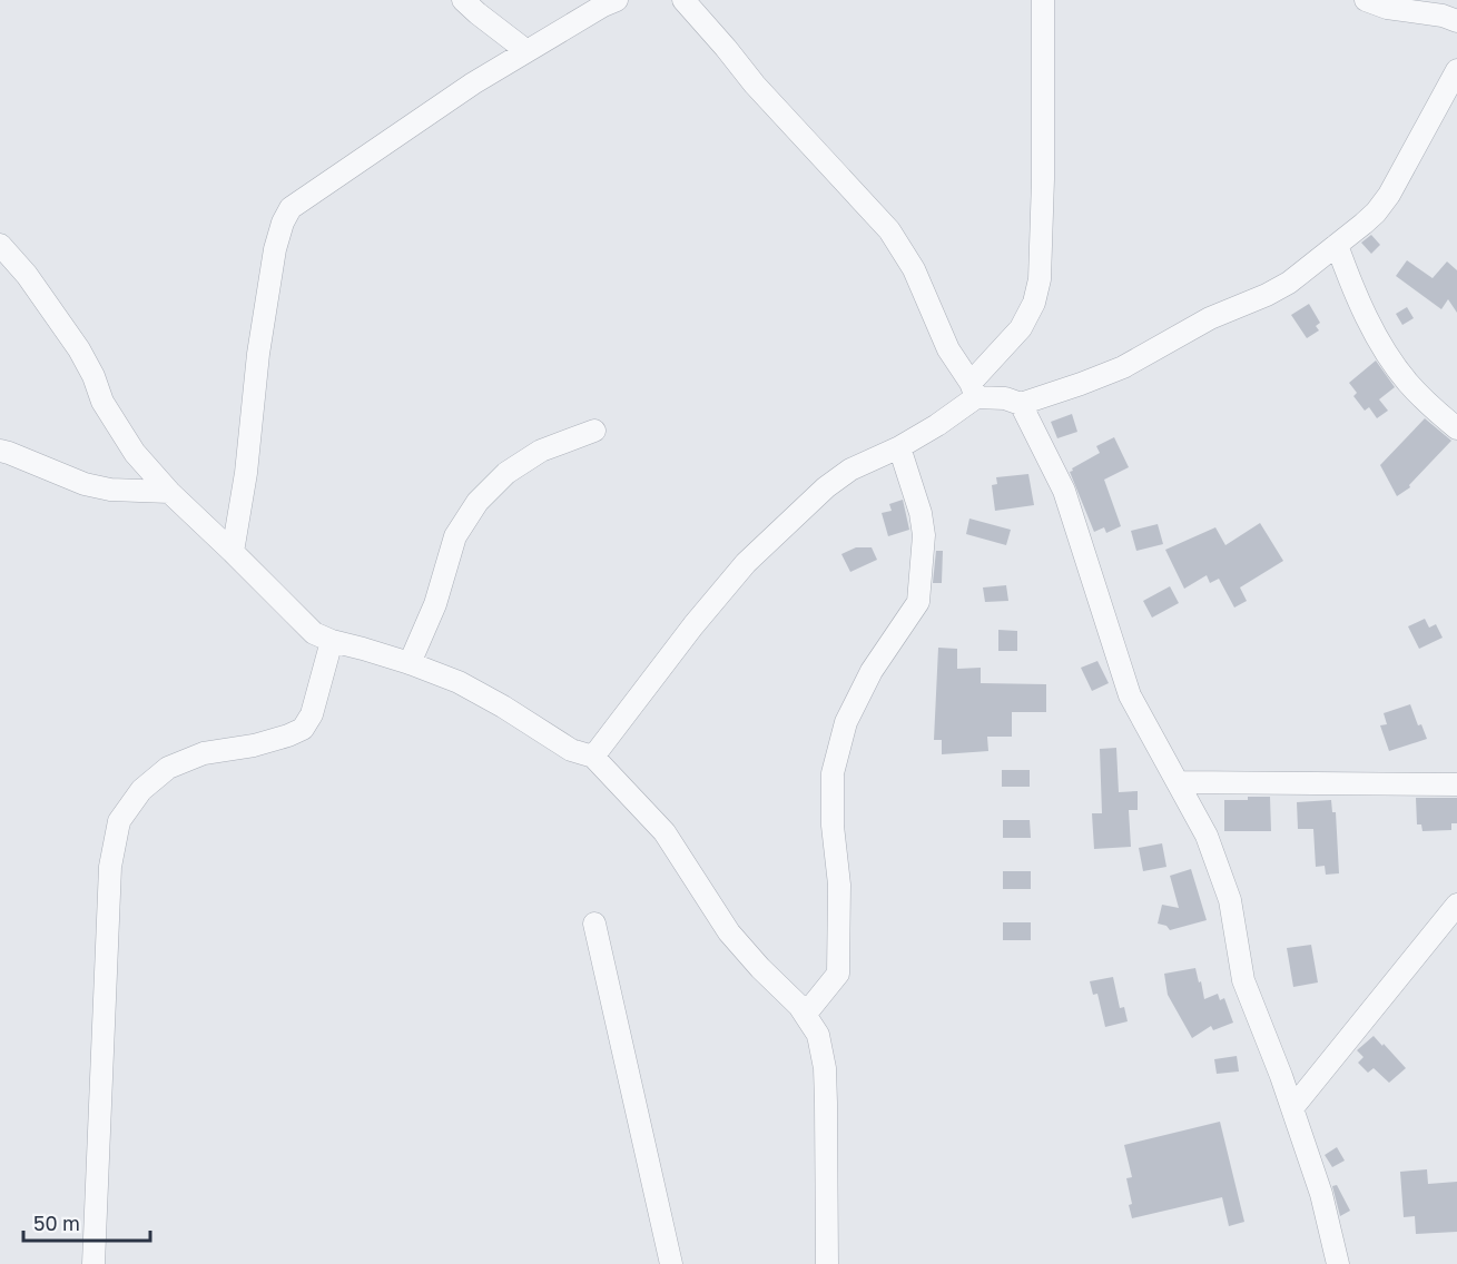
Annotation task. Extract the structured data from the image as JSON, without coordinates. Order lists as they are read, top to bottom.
{
  "scale_bar": "50 m"
}
